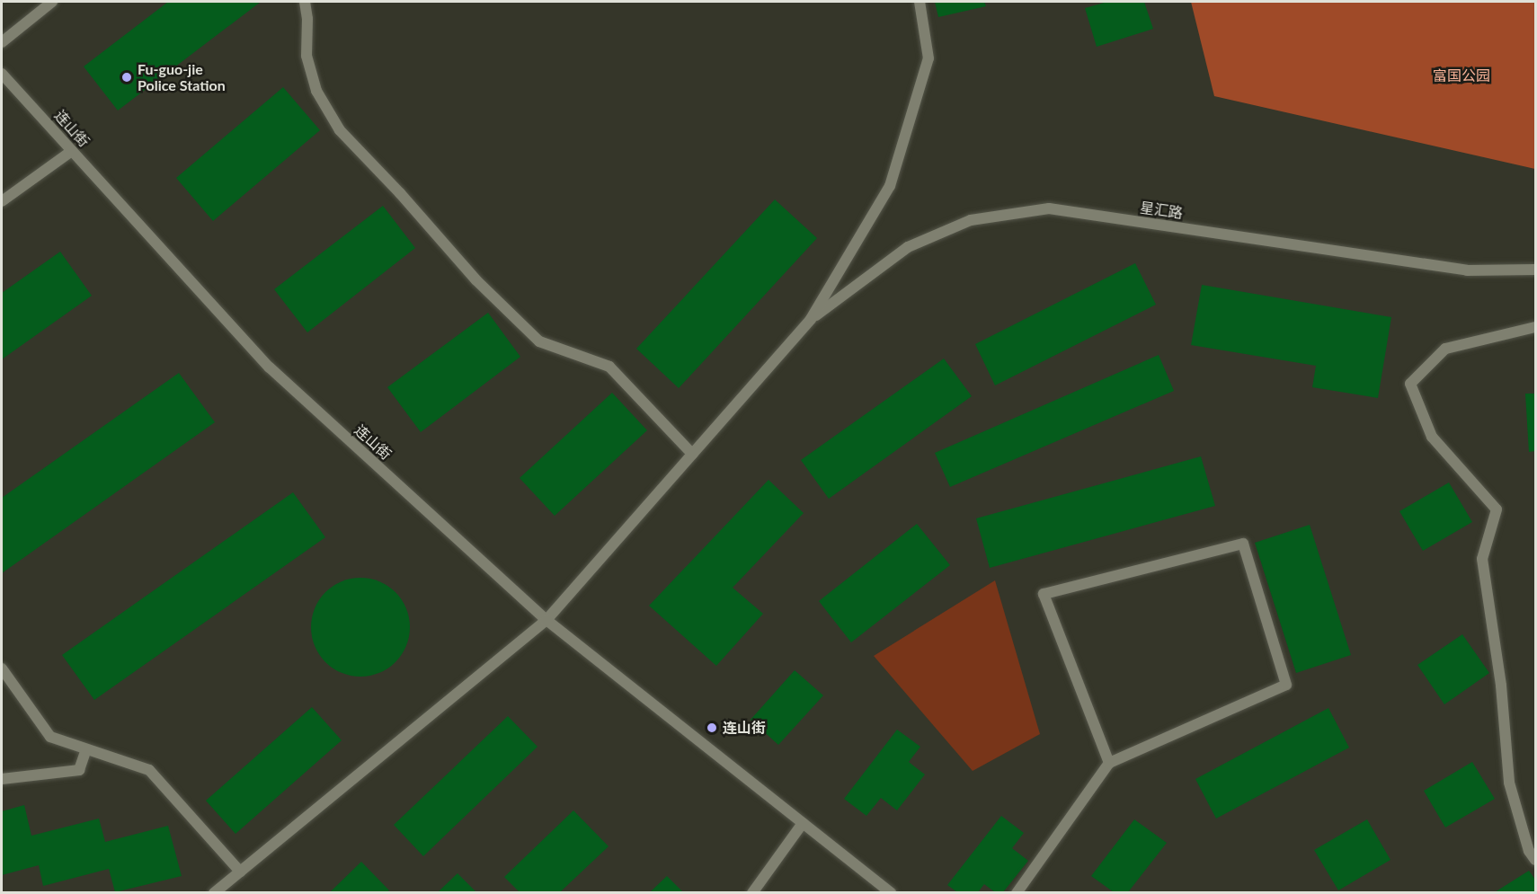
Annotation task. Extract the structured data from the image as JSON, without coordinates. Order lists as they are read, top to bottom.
{
  "streets": {
    "street": ["连山街", "星汇路"]
  },
  "parks": ["富国公园"],
  "places": ["Fu-guo-jie Police Station", "连山街"]
}
